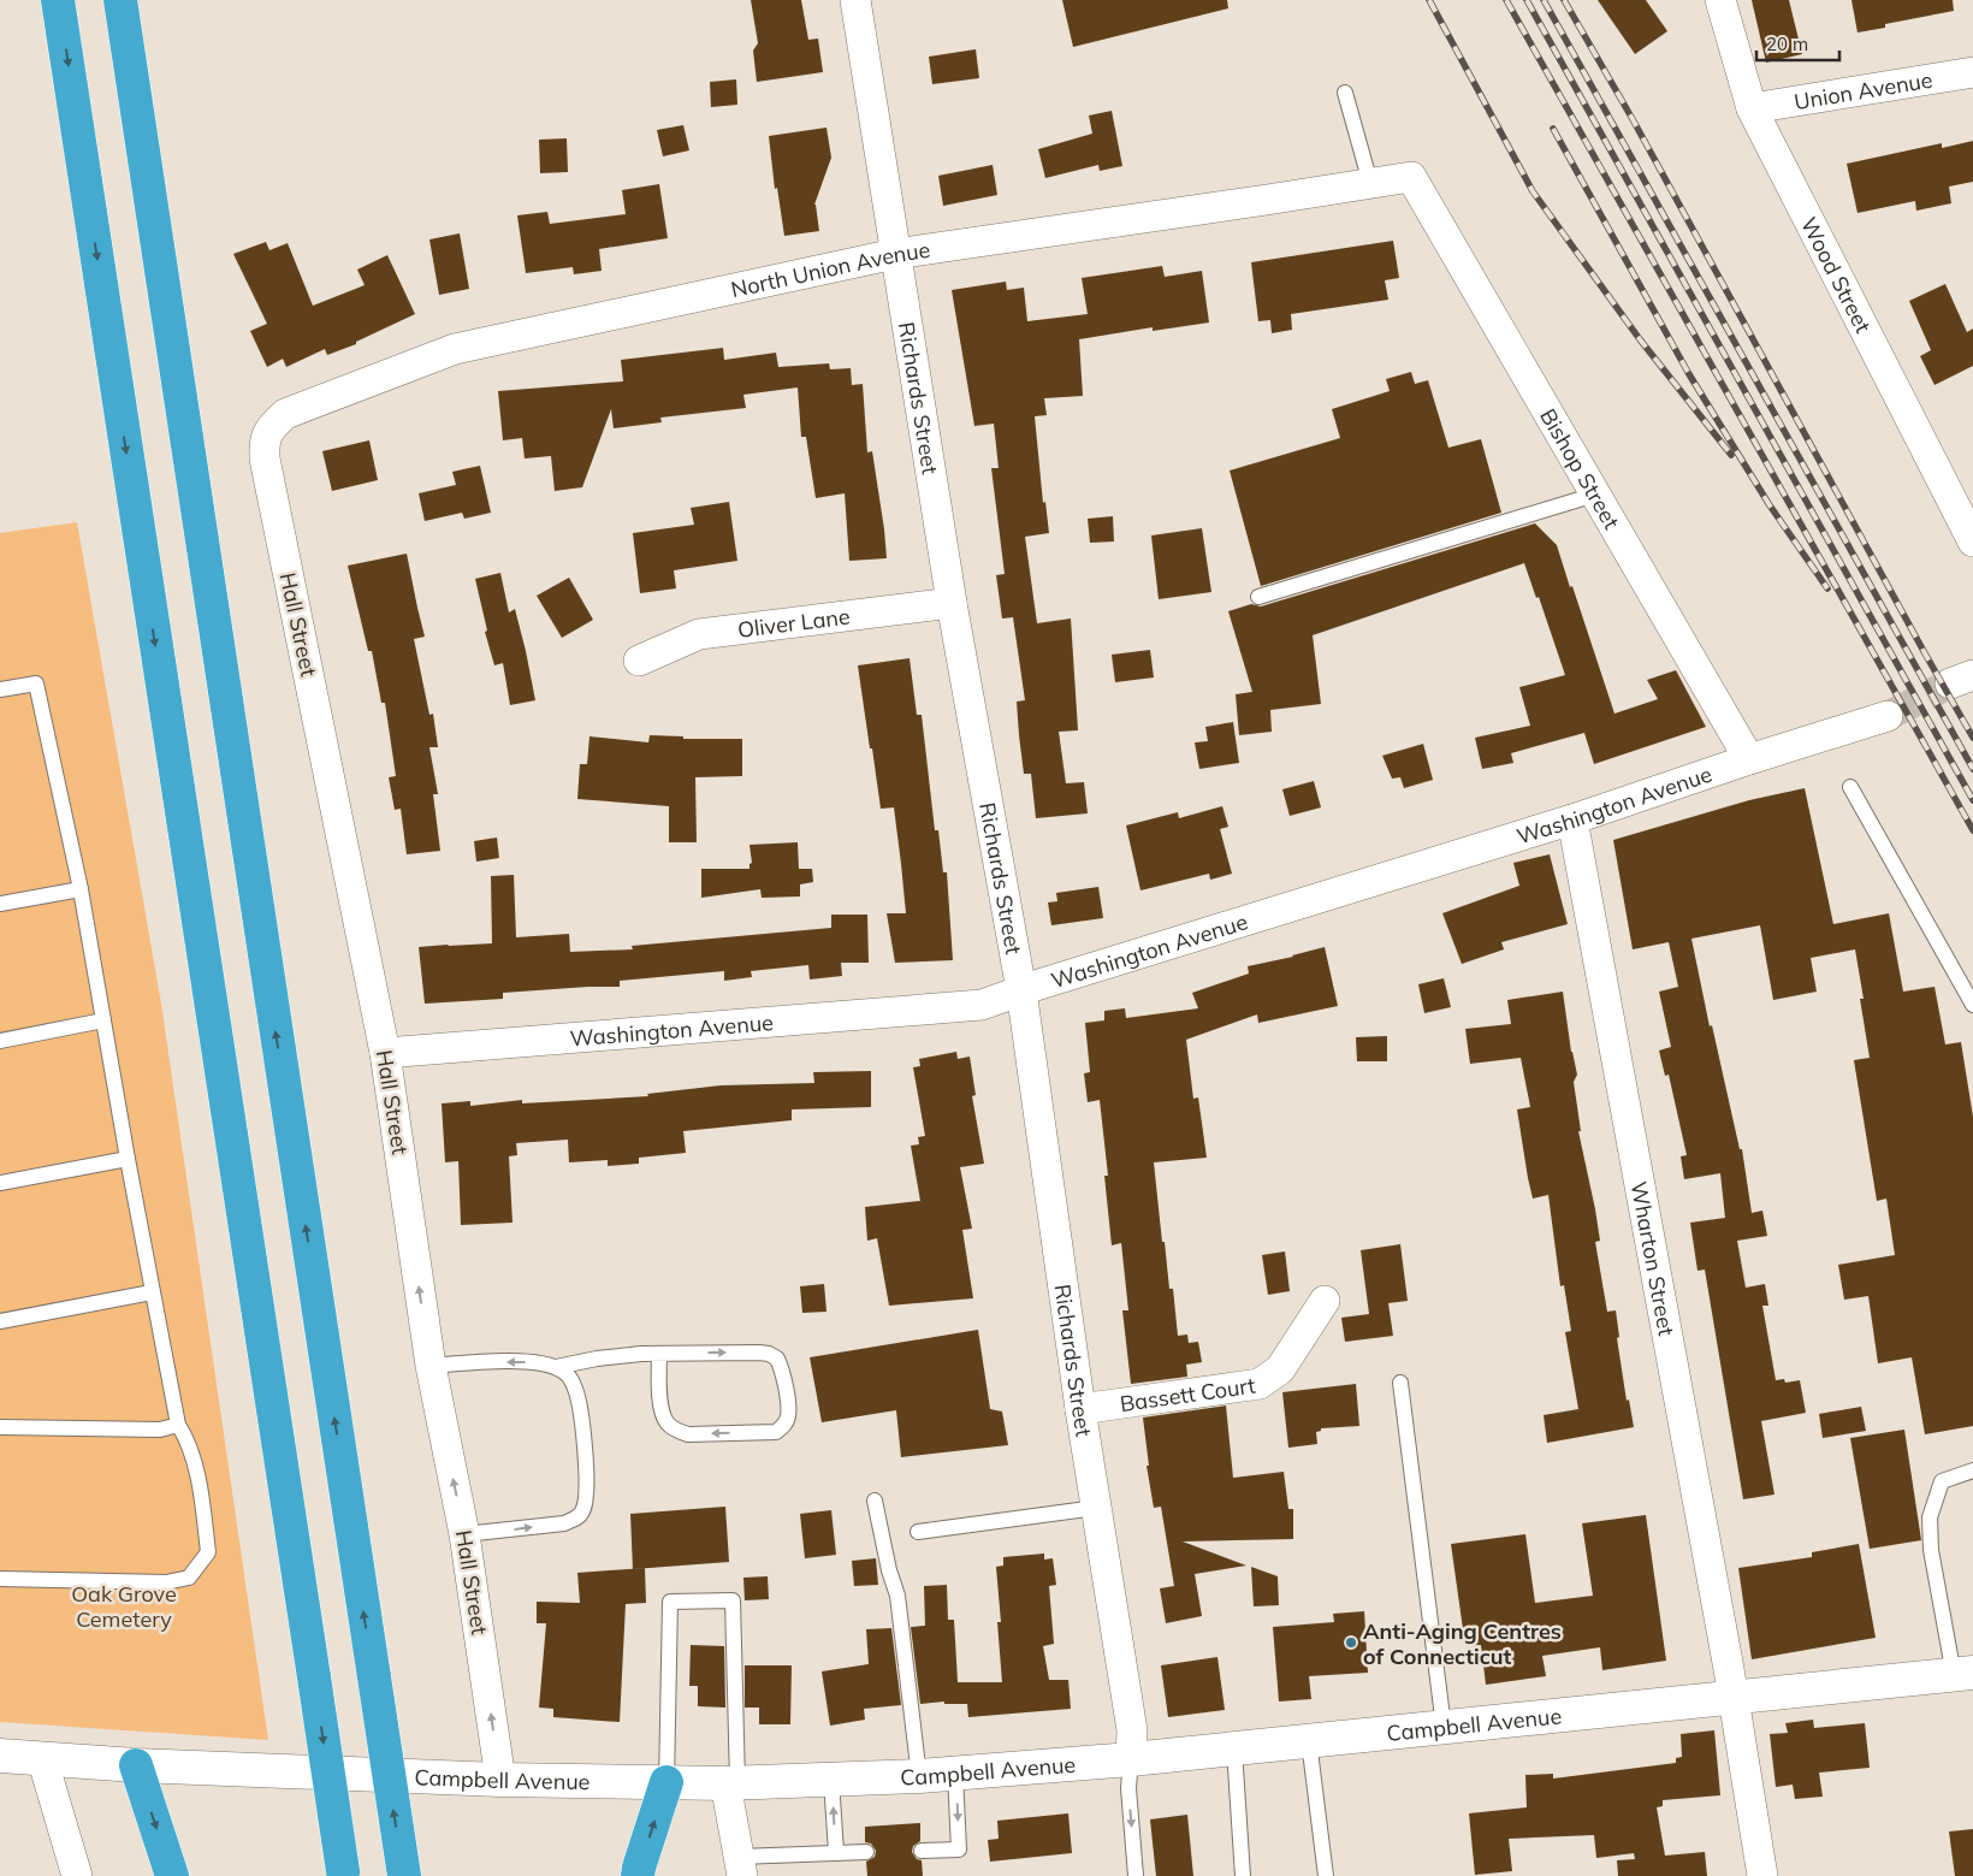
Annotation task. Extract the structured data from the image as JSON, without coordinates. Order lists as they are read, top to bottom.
{
  "streets": {
    "main road": ["Campbell Avenue"],
    "street": [
      "Union Avenue",
      "North Union Avenue",
      "Wood Street",
      "Richards Street",
      "Bishop Street",
      "Oliver Lane",
      "Hall Street",
      "Washington Avenue",
      "Wharton Street",
      "Bassett Court"
    ]
  },
  "crossings": [
    ["Union Avenue", "Wood Street"],
    ["North Union Avenue", "Richards Street"],
    ["North Union Avenue", "Bishop Street"],
    ["North Union Avenue", "Hall Street"],
    ["Richards Street", "Oliver Lane"],
    ["Richards Street", "Washington Avenue"],
    ["Richards Street", "Bassett Court"],
    ["Richards Street", "Campbell Avenue"],
    ["Bishop Street", "Washington Avenue"],
    ["Hall Street", "Washington Avenue"],
    ["Hall Street", "Campbell Avenue"],
    ["Washington Avenue", "Wharton Street"],
    ["Wharton Street", "Campbell Avenue"]
  ],
  "one_way": ["Hall Street"],
  "parks": ["Oak Grove Cemetery"],
  "places": ["Anti-Aging Centres of Connecticut"],
  "scale_bar": "20 m"
}
